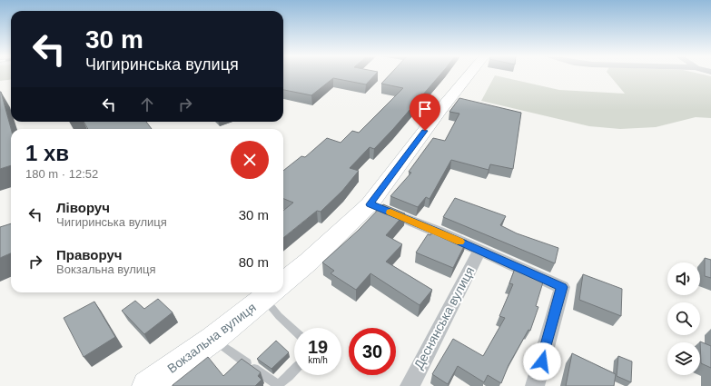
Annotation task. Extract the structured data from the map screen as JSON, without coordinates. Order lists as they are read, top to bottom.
{
  "streets": {
    "main road": ["Вокзальна вулиця"],
    "street": ["Деснянська вулиця"]
  },
  "page": {
    "turn": ["30 m", "Чигиринська вулиця"],
    "heading": ["1 хв", "180 m · 12:52"],
    "list": [
      {
        "name": "Ліворуч",
        "note": "Чигиринська вулиця",
        "value": "30 m"
      },
      {
        "name": "Праворуч",
        "note": "Вокзальна вулиця",
        "value": "80 m"
      }
    ],
    "speed": "19 km/h",
    "limit": "30"
  }
}
